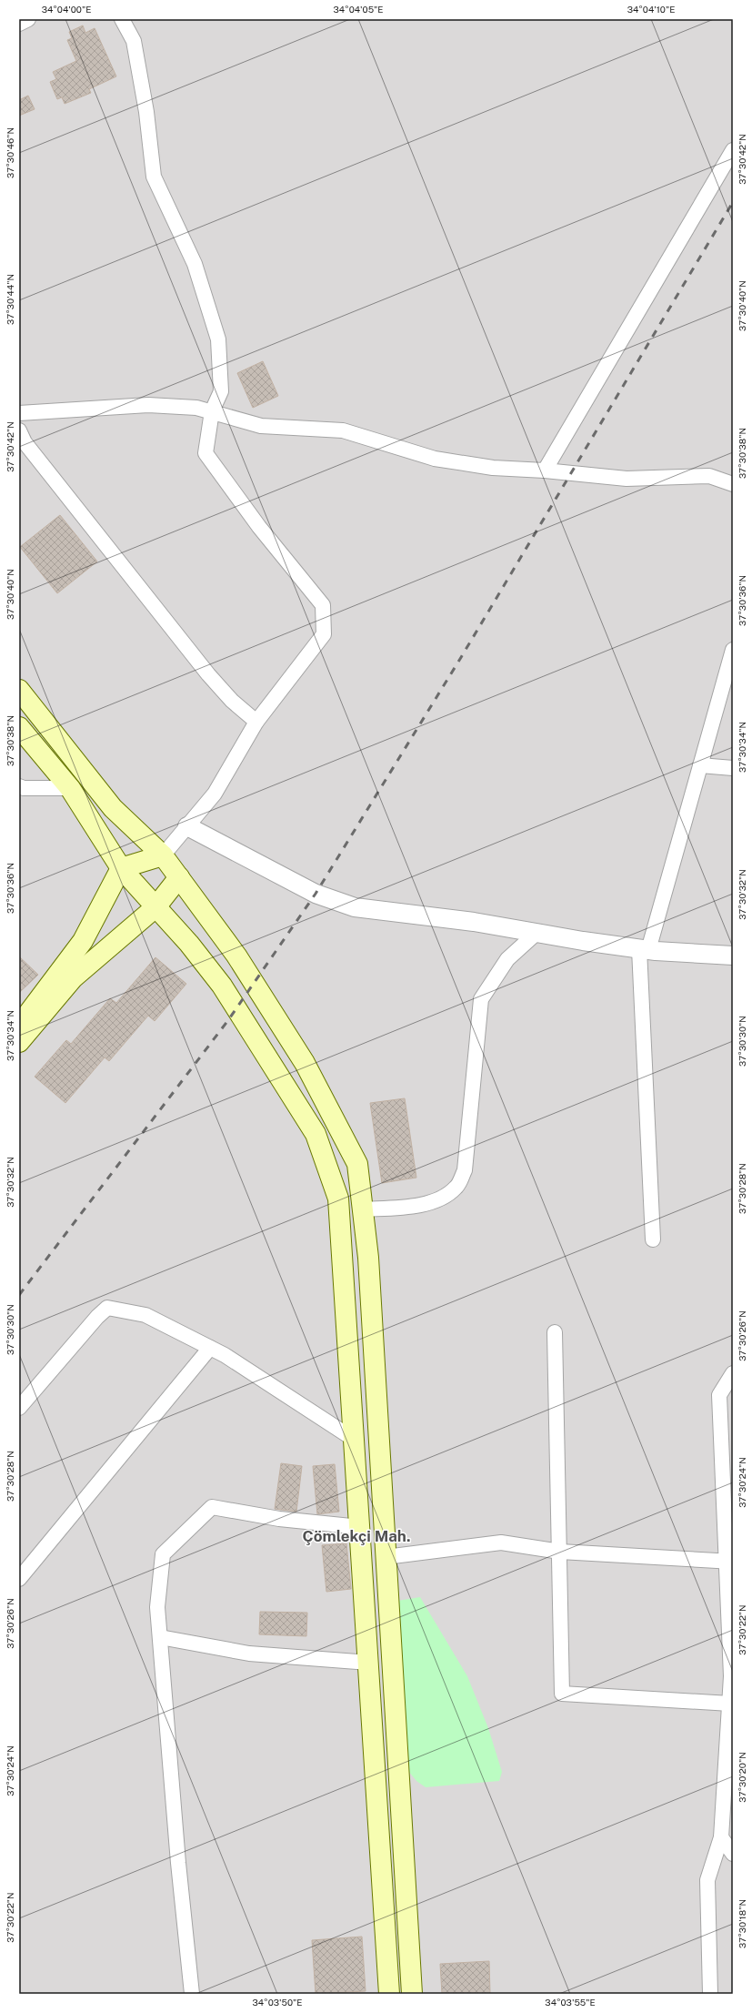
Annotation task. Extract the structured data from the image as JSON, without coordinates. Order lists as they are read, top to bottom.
{
  "districts": ["Çömlekçi Mah."],
  "coordinates": [
    "34°04'00\"E",
    "34°04'05\"E",
    "34°04'10\"E",
    "37°30'46\"N",
    "37°30'42\"N",
    "37°30'44\"N",
    "37°30'40\"N",
    "37°30'38\"N",
    "37°30'36\"N",
    "37°30'34\"N",
    "37°30'32\"N",
    "37°30'30\"N",
    "37°30'28\"N",
    "37°30'26\"N",
    "37°30'24\"N",
    "37°30'22\"N",
    "37°30'20\"N",
    "37°30'18\"N",
    "34°03'50\"E",
    "34°03'55\"E"
  ]
}
